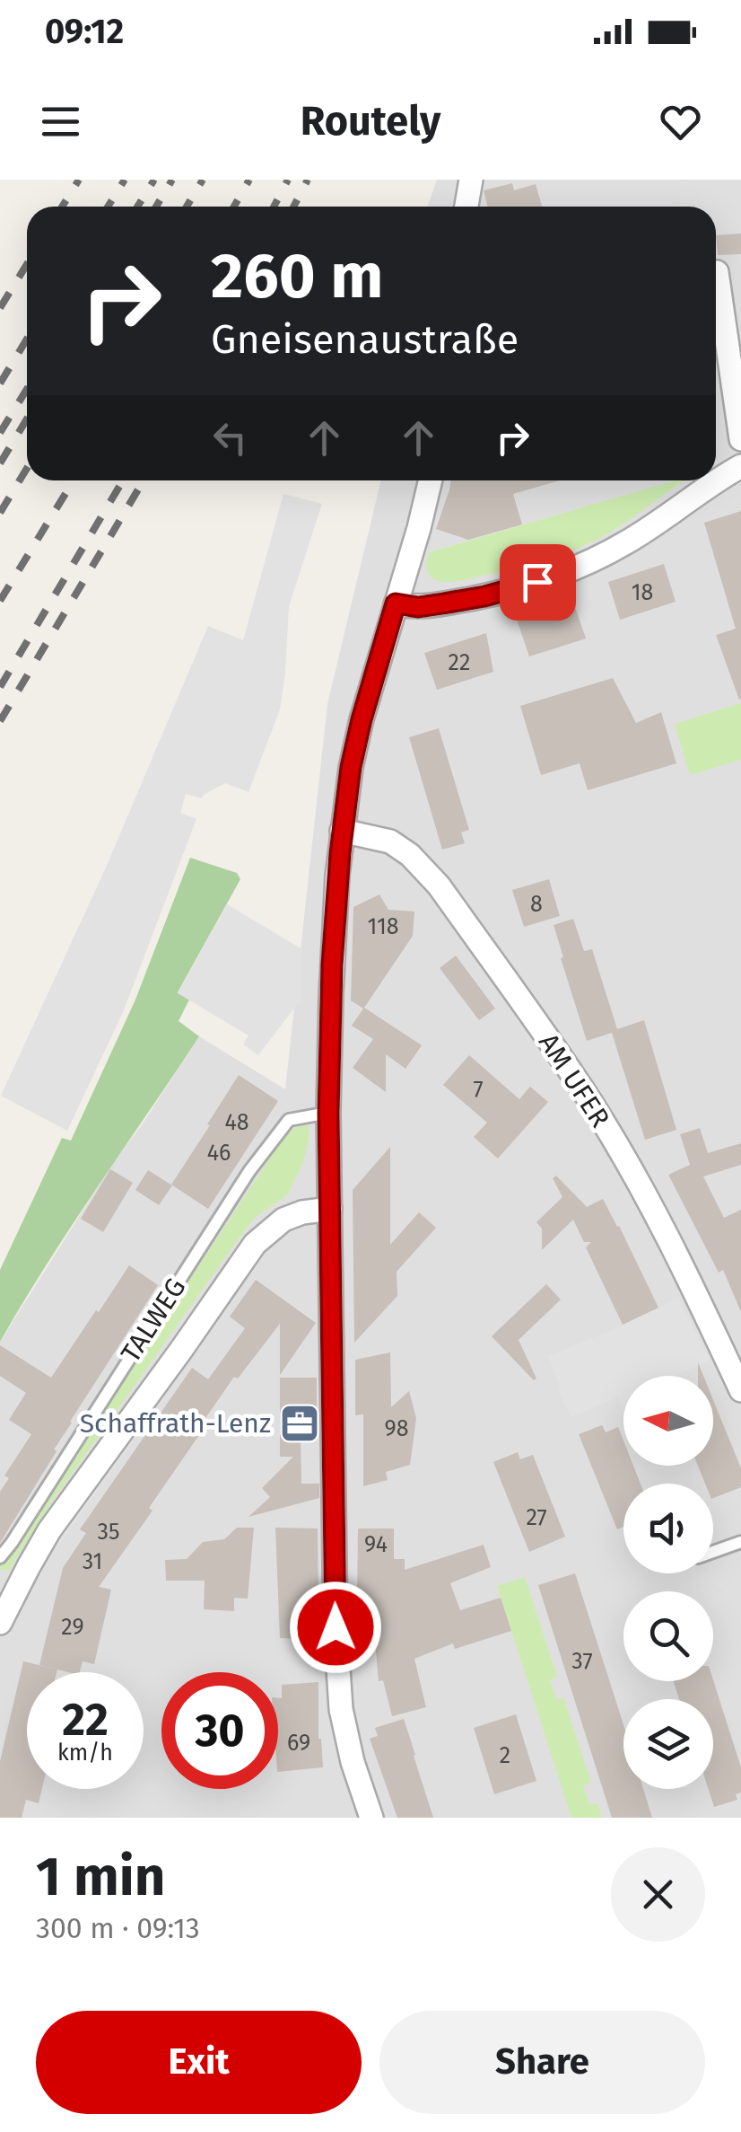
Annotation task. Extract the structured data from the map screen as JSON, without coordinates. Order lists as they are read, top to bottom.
{
  "streets": {
    "street": ["AM UFER", "TALWEG"]
  },
  "places": {
    "office": ["Schaffrath-Lenz"]
  },
  "house_numbers": [
    "18",
    "22",
    "8",
    "118",
    "7",
    "48",
    "46",
    "98",
    "27",
    "35",
    "94",
    "31",
    "29",
    "37",
    "69",
    "2"
  ],
  "north": "left",
  "page": {
    "status": "09:12",
    "header": "Routely",
    "turn": ["260 m", "Gneisenaustraße"],
    "speed": "22 km/h",
    "limit": "30",
    "heading": ["1 min", "300 m · 09:13"],
    "buttons": ["Exit", "Share"]
  }
}
